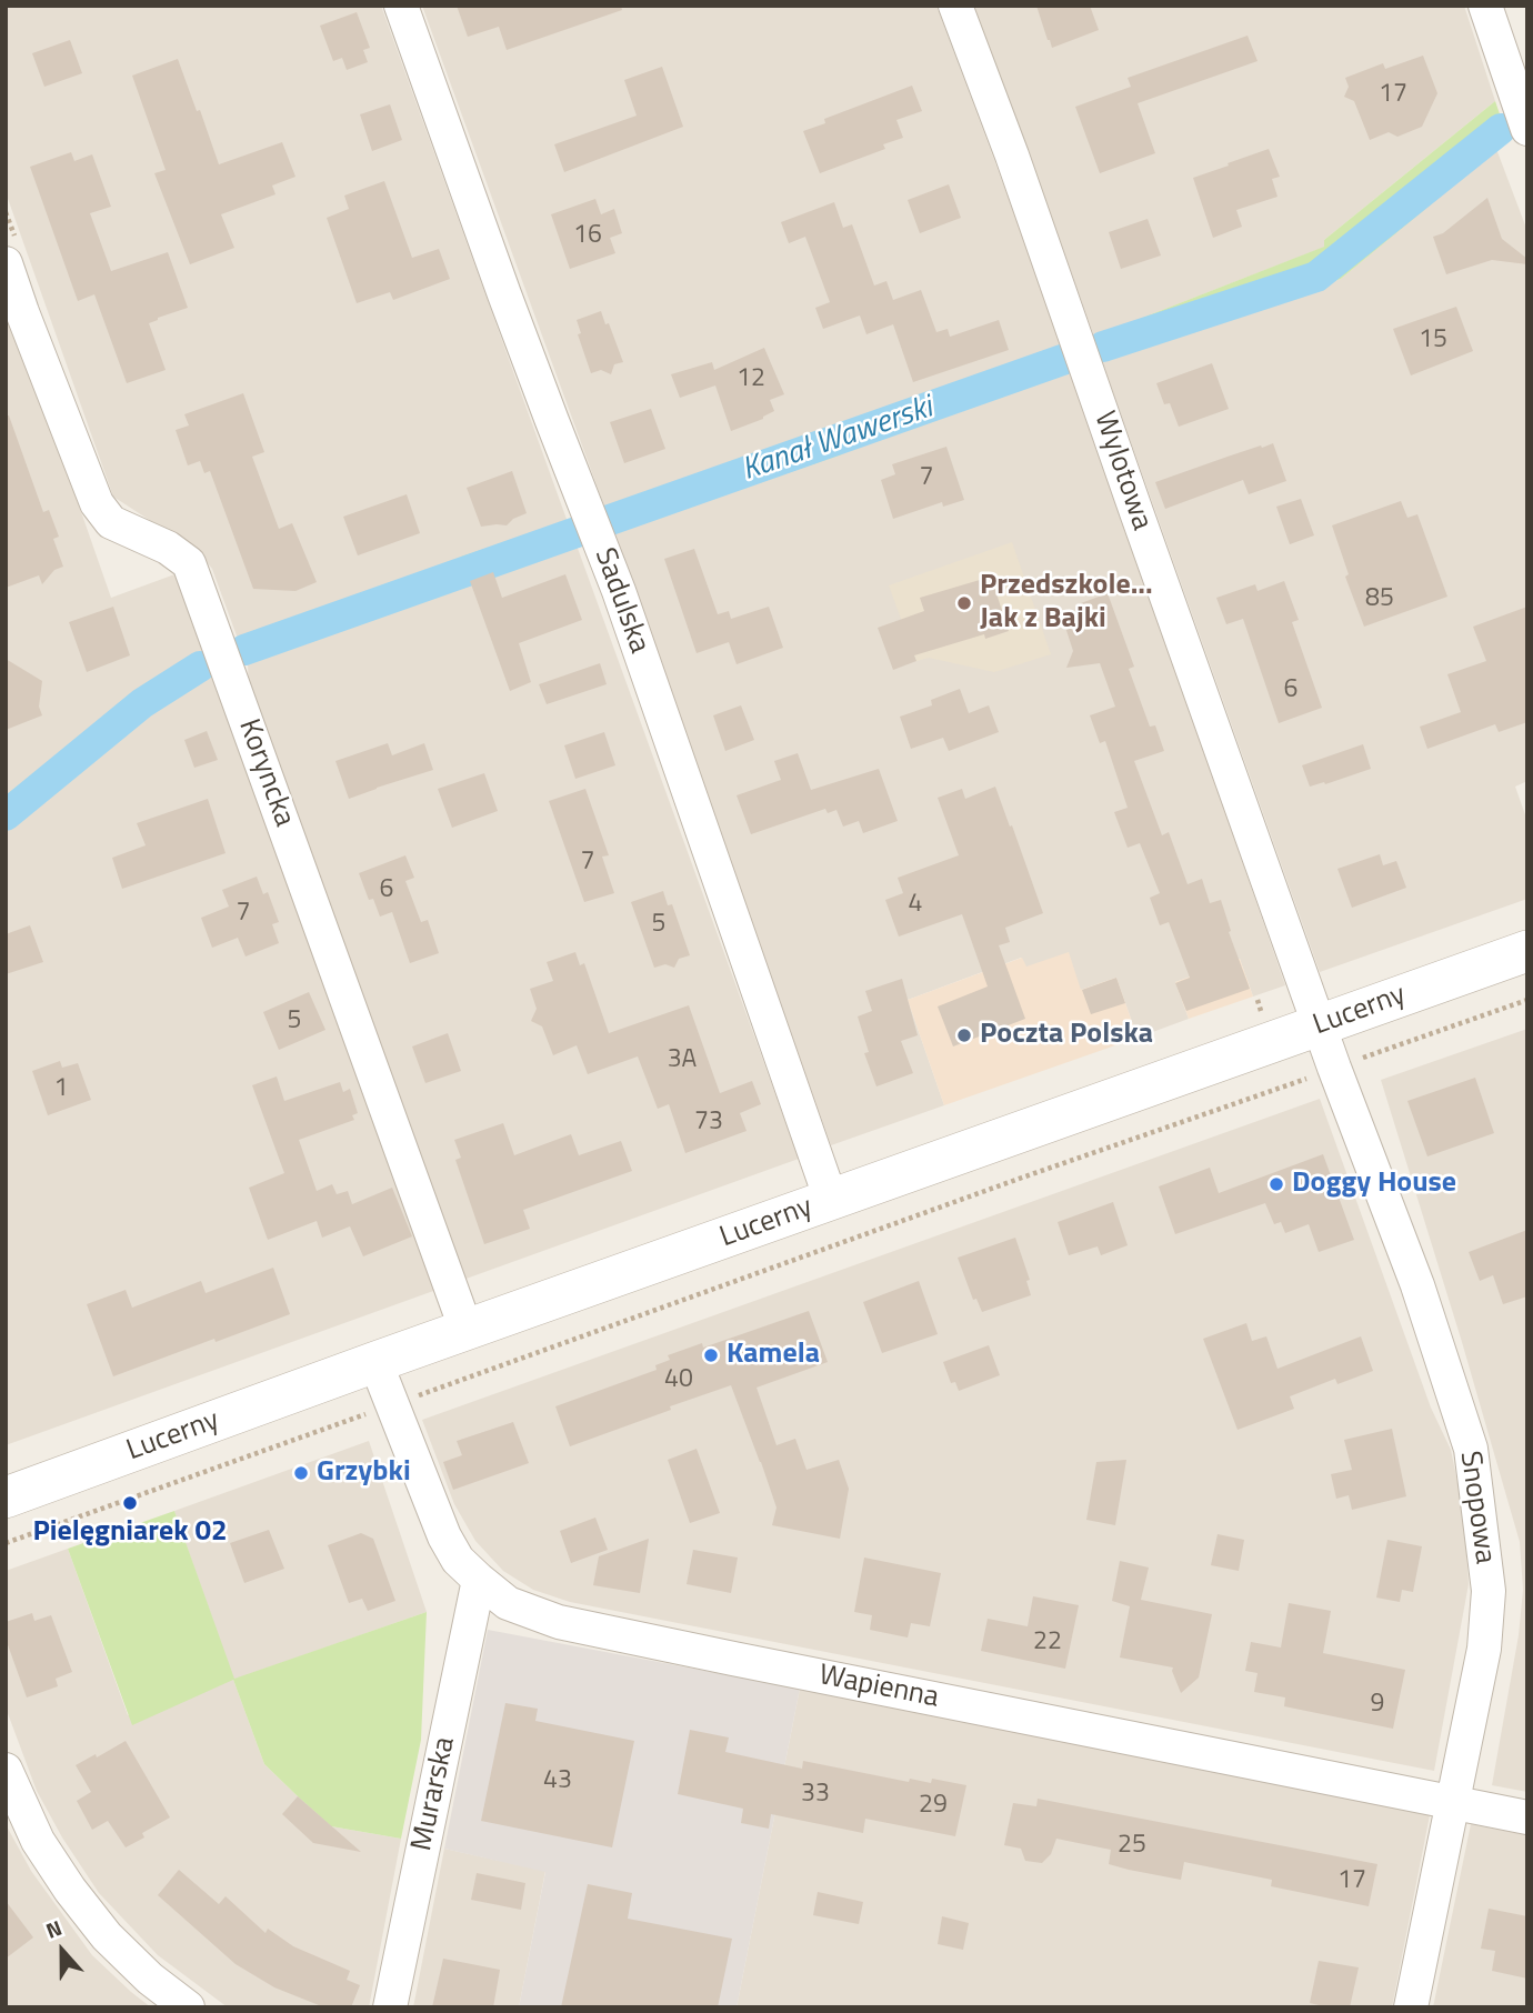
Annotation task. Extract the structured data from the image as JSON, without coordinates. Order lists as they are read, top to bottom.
{
  "streets": {
    "street": [
      "Wylotowa",
      "Sadulska",
      "Koryncka",
      "Lucerny",
      "Snopowa",
      "Wapienna",
      "Murarska"
    ]
  },
  "crossings": [
    ["Wylotowa", "Lucerny"],
    ["Wylotowa", "Snopowa"],
    ["Sadulska", "Lucerny"],
    ["Koryncka", "Lucerny"],
    ["Lucerny", "Snopowa"],
    ["Lucerny", "Wapienna"],
    ["Snopowa", "Wapienna"],
    ["Wapienna", "Murarska"]
  ],
  "water": ["Kanał Wawerski"],
  "places": [
    "Przedszkole... Jak z Bajki",
    "Poczta Polska",
    "Doggy House",
    "Kamela",
    "Grzybki",
    "Pielęgniarek 02"
  ],
  "house_numbers": [
    "17",
    "16",
    "15",
    "12",
    "7",
    "85",
    "6",
    "7",
    "6",
    "4",
    "7",
    "5",
    "5",
    "3A",
    "1",
    "73",
    "40",
    "22",
    "9",
    "43",
    "33",
    "29",
    "25",
    "17"
  ],
  "north": "top"
}
